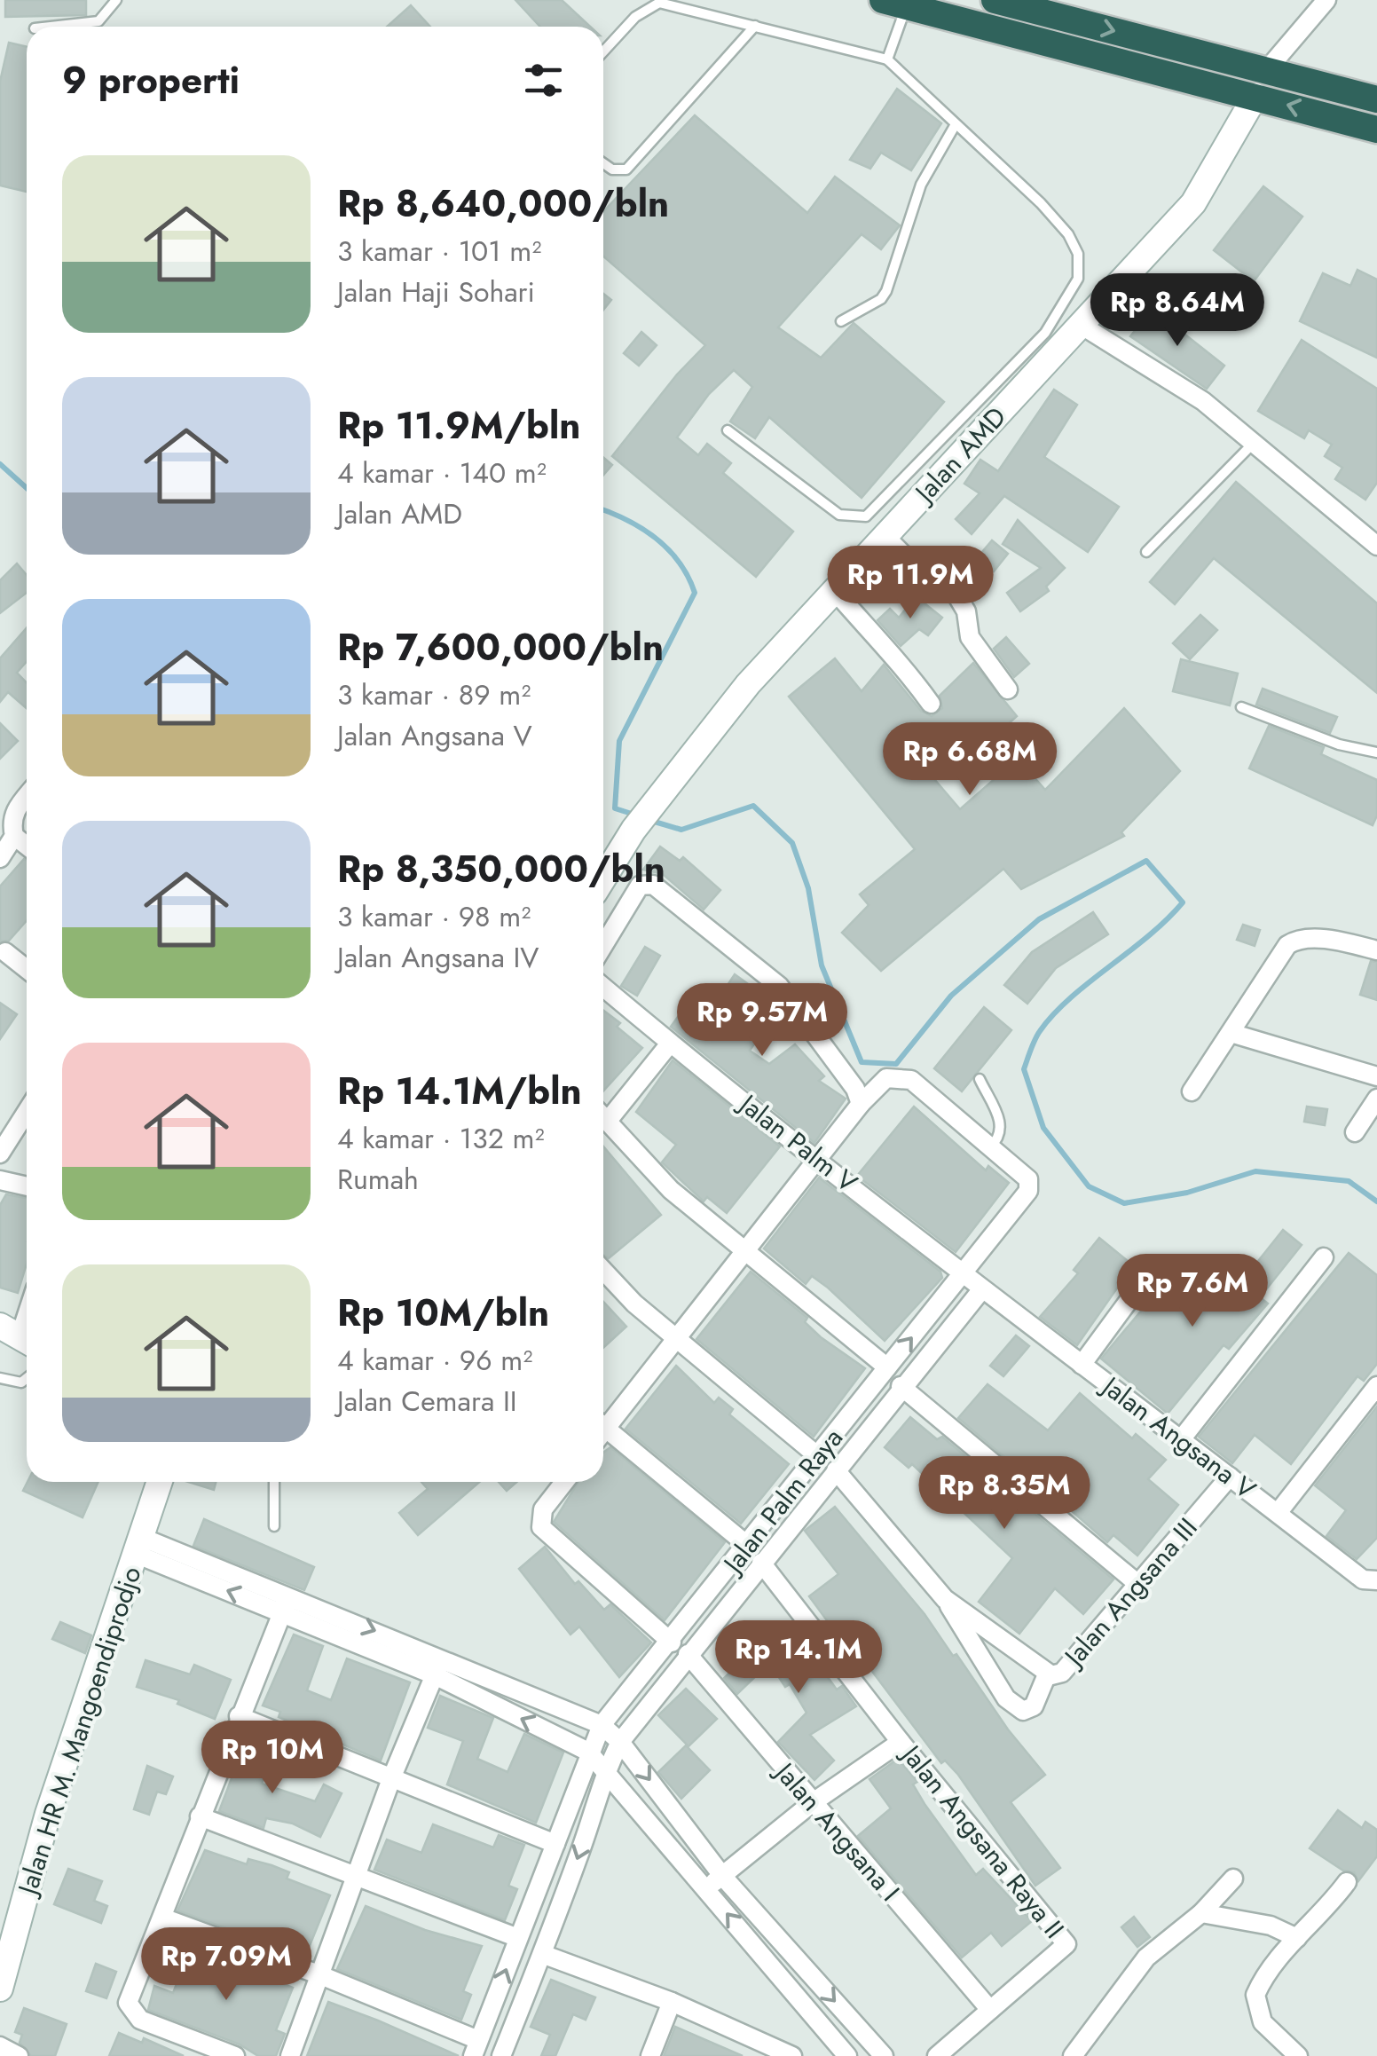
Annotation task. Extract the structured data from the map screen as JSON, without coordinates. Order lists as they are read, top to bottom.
{
  "streets": {
    "street": [
      "Jalan AMD",
      "Jalan Palm V",
      "Jalan Angsana V",
      "Jalan Palm Raya",
      "Jalan Angsana III",
      "Jalan HR M. Mangoendiprodjo",
      "Jalan Angsana I",
      "Jalan Angsana Raya II"
    ]
  },
  "crossings": [
    ["Jalan Palm V", "Jalan Angsana V"],
    ["Jalan Palm V", "Jalan Palm Raya"],
    ["Jalan Angsana V", "Jalan Angsana III"],
    ["Jalan Angsana I", "Jalan Angsana Raya II"]
  ],
  "page": {
    "heading": "9 properti",
    "list": [
      {
        "name": "Rp 8,640,000/bln",
        "note": "3 kamar · 101 m² · Jalan Haji Sohari"
      },
      {
        "name": "Rp 11.9M/bln",
        "note": "4 kamar · 140 m² · Jalan AMD"
      },
      {
        "name": "Rp 7,600,000/bln",
        "note": "3 kamar · 89 m² · Jalan Angsana V"
      },
      {
        "name": "Rp 8,350,000/bln",
        "note": "3 kamar · 98 m² · Jalan Angsana IV"
      },
      {
        "name": "Rp 14.1M/bln",
        "note": "4 kamar · 132 m² · Rumah"
      },
      {
        "name": "Rp 10M/bln",
        "note": "4 kamar · 96 m² · Jalan Cemara II"
      }
    ],
    "price": [
      "Rp 8.64M",
      "Rp 11.9M",
      "Rp 6.68M",
      "Rp 9.57M",
      "Rp 7.6M",
      "Rp 8.35M",
      "Rp 14.1M",
      "Rp 10M",
      "Rp 7.09M"
    ]
  }
}
